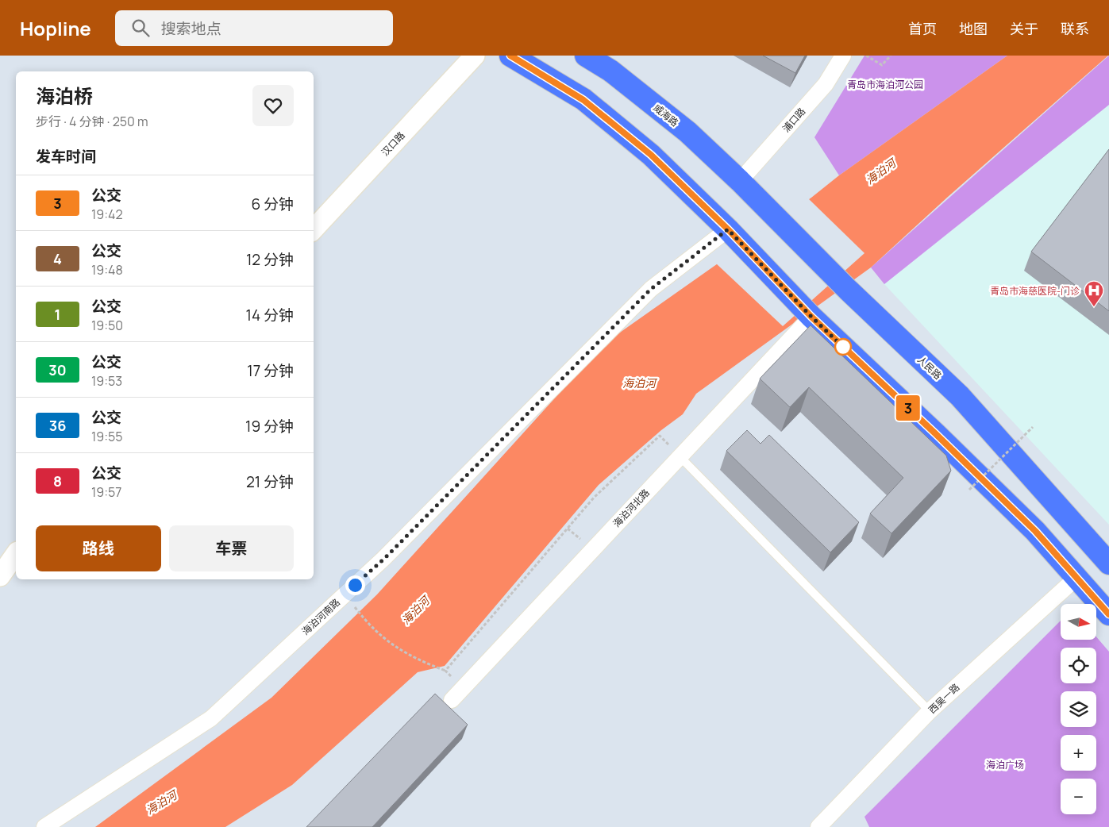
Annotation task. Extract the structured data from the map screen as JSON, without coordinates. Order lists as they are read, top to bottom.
{
  "streets": {
    "main road": ["威海路", "人民路"],
    "street": [
      "浦口路",
      "汉口路",
      "海泊河北路",
      "海泊河南路",
      "西吴一路"
    ]
  },
  "crossings": [
    ["威海路", "浦口路"],
    ["威海路", "人民路"],
    ["浦口路", "人民路"]
  ],
  "water": ["海泊河"],
  "parks": ["青岛市海泊河公园", "海泊广场"],
  "places": {
    "hospital": ["青岛市海慈医院-门诊"]
  },
  "lines": ["bus line 3"],
  "north": "right",
  "page": {
    "header": "Hopline",
    "search": "搜索地点",
    "nav": [
      "首页",
      "地图",
      "关于",
      "联系"
    ],
    "on_map": "3",
    "heading": [
      ["海泊桥", "步行 · 4 分钟 · 250 m"],
      "发车时间"
    ],
    "list": [
      {
        "mark": "3",
        "name": "公交",
        "note": "19:42",
        "value": "6 分钟"
      },
      {
        "mark": "4",
        "name": "公交",
        "note": "19:48",
        "value": "12 分钟"
      },
      {
        "mark": "1",
        "name": "公交",
        "note": "19:50",
        "value": "14 分钟"
      },
      {
        "mark": "30",
        "name": "公交",
        "note": "19:53",
        "value": "17 分钟"
      },
      {
        "mark": "36",
        "name": "公交",
        "note": "19:55",
        "value": "19 分钟"
      },
      {
        "mark": "8",
        "name": "公交",
        "note": "19:57",
        "value": "21 分钟"
      }
    ],
    "buttons": ["路线", "车票"],
    "map_buttons": ["+", "−"]
  }
}
